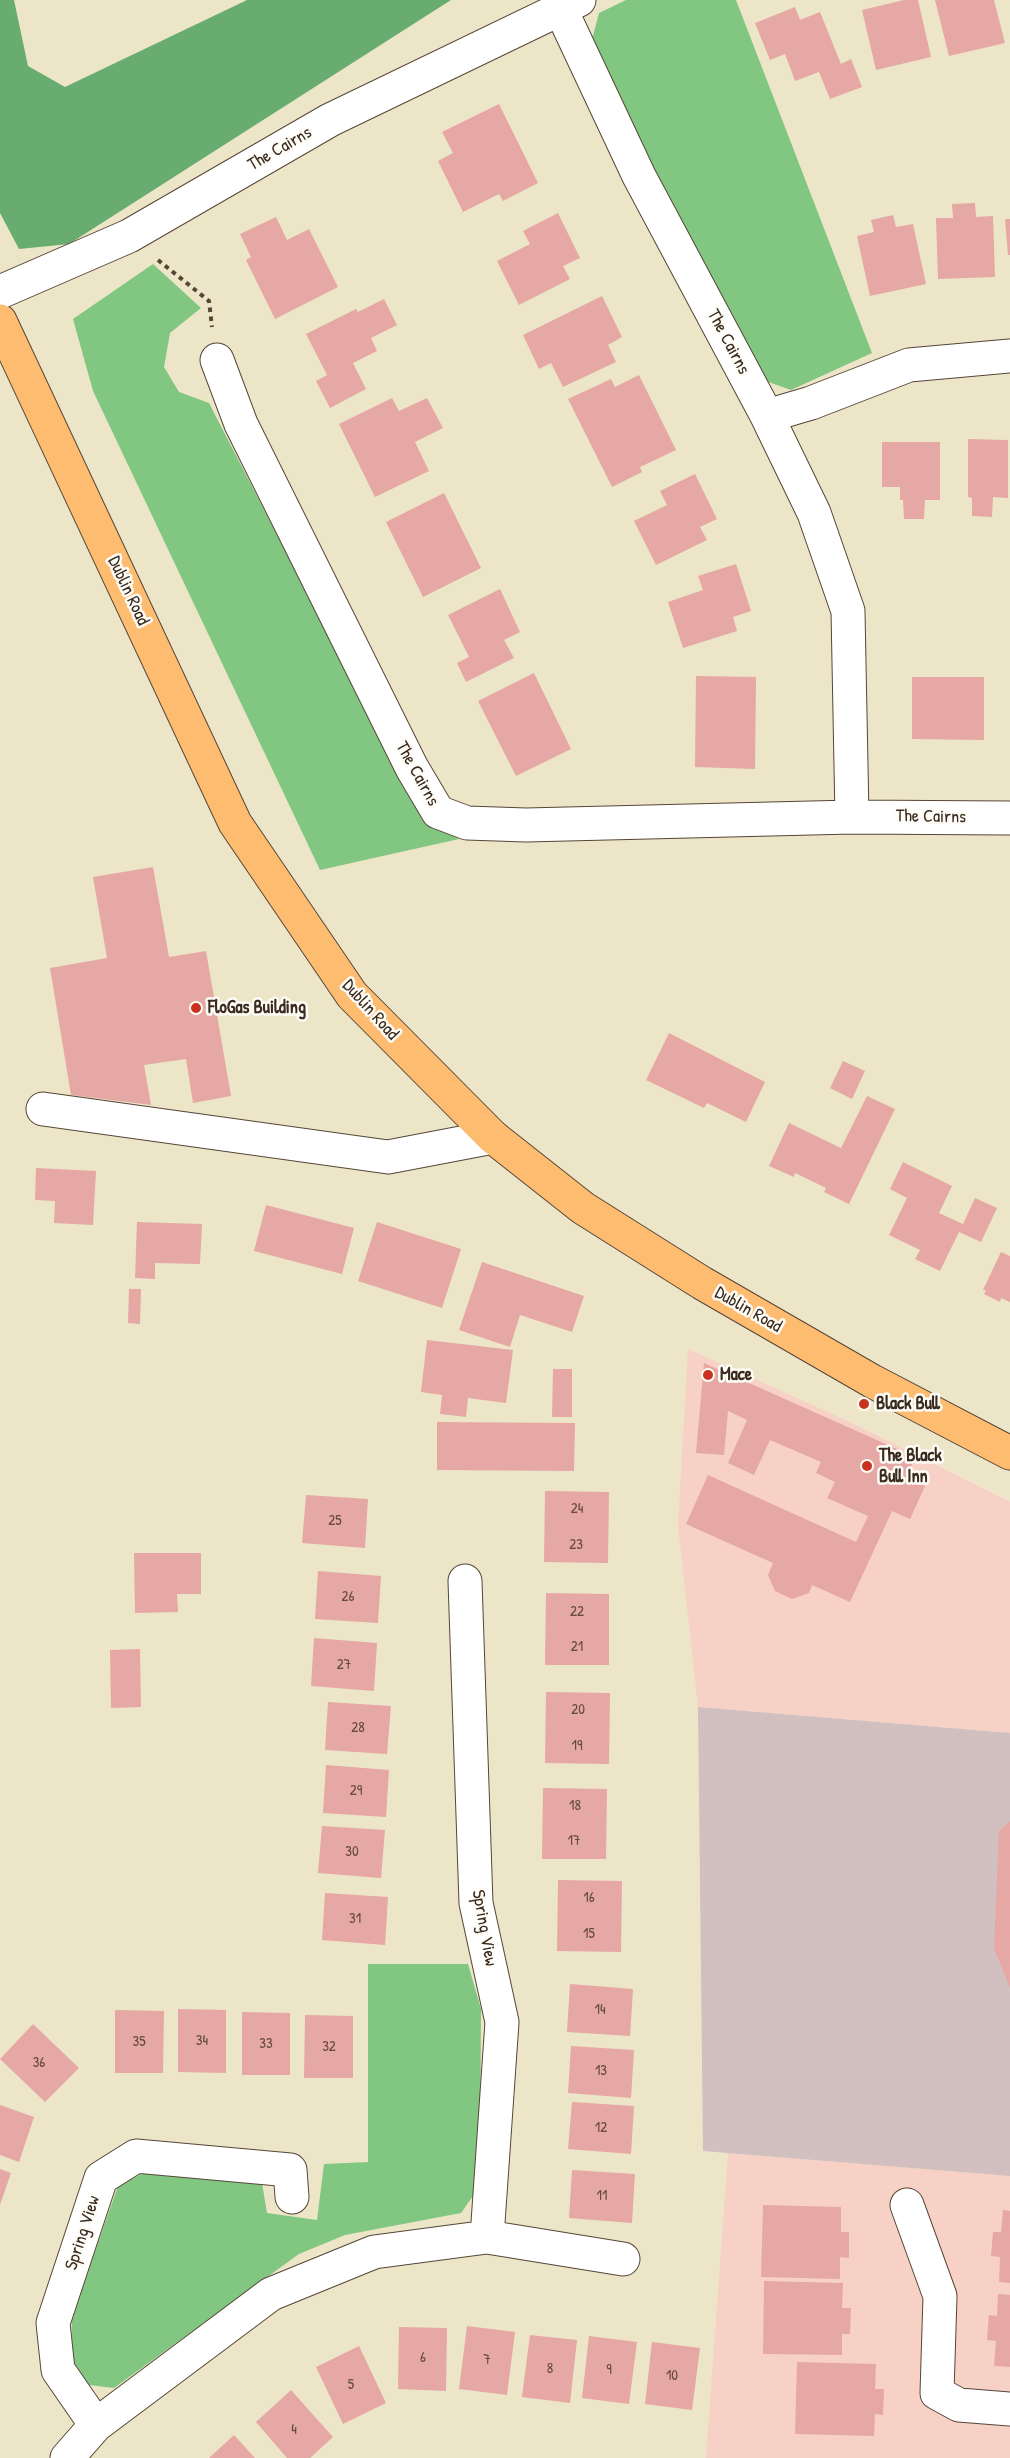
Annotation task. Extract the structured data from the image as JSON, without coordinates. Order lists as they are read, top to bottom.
{
  "streets": {
    "main road": ["Dublin Road"],
    "street": ["The Cairns", "Spring View"]
  },
  "places": [
    "FloGas Building",
    "Mace",
    "Black Bull",
    "The Black Bull Inn"
  ],
  "house_numbers": [
    "24",
    "25",
    "23",
    "26",
    "22",
    "21",
    "27",
    "20",
    "28",
    "19",
    "29",
    "18",
    "17",
    "30",
    "16",
    "31",
    "15",
    "14",
    "34",
    "35",
    "33",
    "32",
    "36",
    "13",
    "12",
    "11",
    "6",
    "7",
    "8",
    "9",
    "10",
    "5",
    "4"
  ]
}
